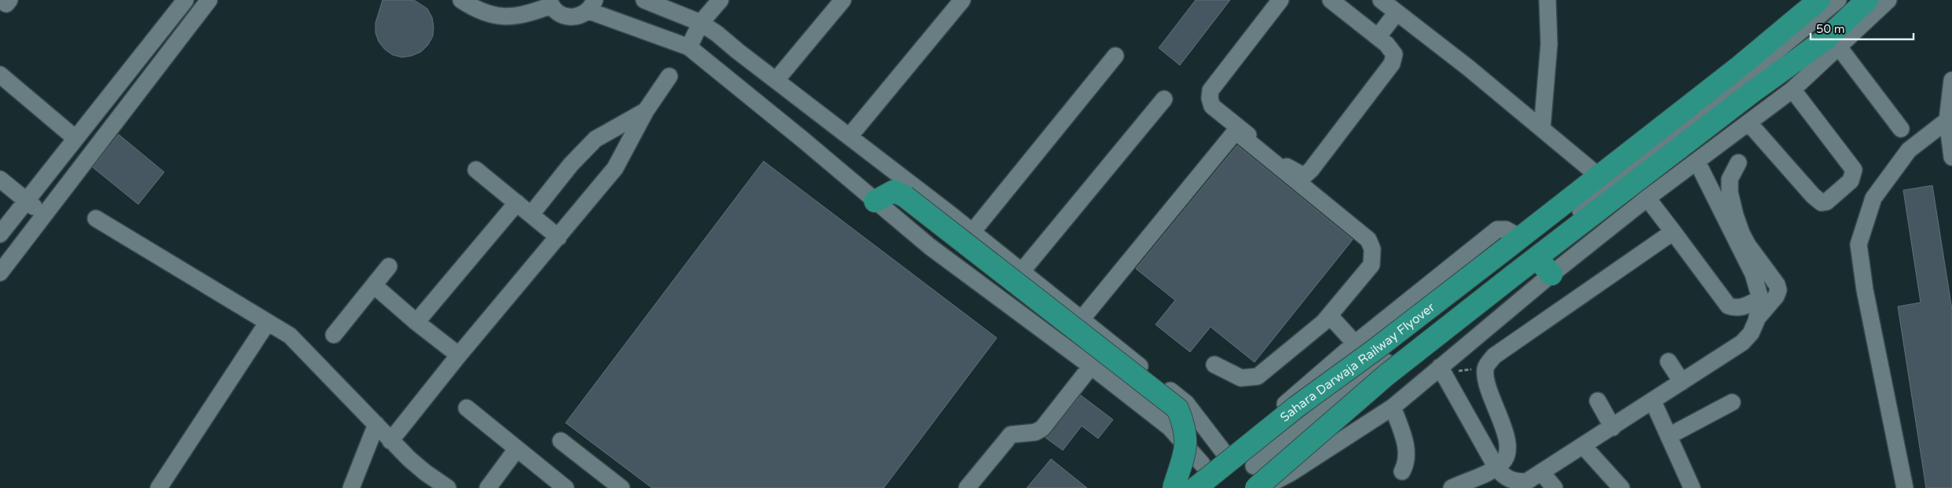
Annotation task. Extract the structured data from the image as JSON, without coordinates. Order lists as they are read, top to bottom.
{
  "streets": {
    "highway": ["Sahara Darwaja Railway Flyover"]
  },
  "scale_bar": "50 m"
}
